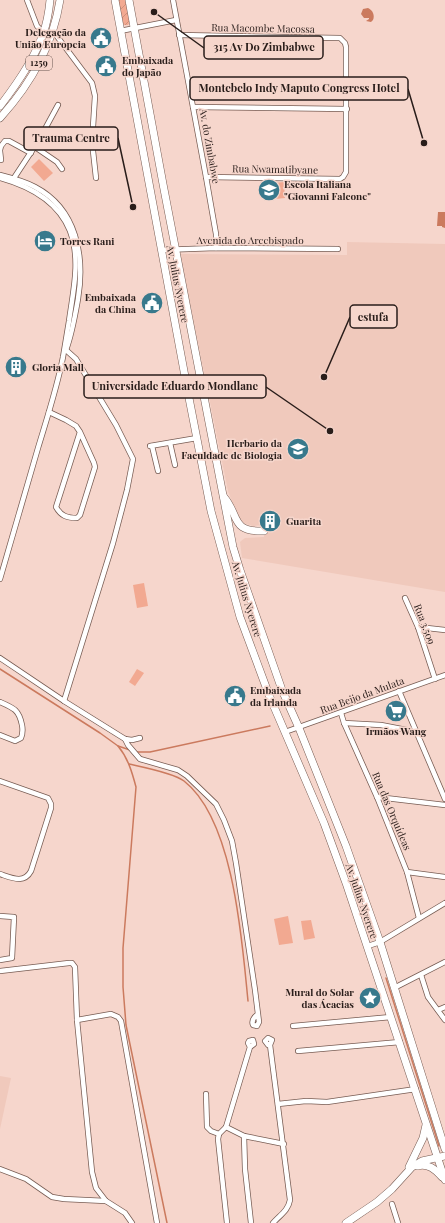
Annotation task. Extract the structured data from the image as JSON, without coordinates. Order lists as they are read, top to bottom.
{
  "streets": {
    "main road": ["1259", "Av. Julius Nyerere"],
    "street": [
      "Rua Macombe Macossa",
      "Av. do Zimbabwe",
      "Rua Nwamatibyane",
      "Avenida do Arcebispado",
      "Rua 3.509",
      "Rua Beijo da Mulata",
      "Rua das Orquídeas"
    ]
  },
  "crossings": [
    ["Rua Macombe Macossa", "Av. do Zimbabwe"],
    ["Rua Macombe Macossa", "Rua Nwamatibyane"],
    ["Av. do Zimbabwe", "Rua Nwamatibyane"],
    ["Av. do Zimbabwe", "Avenida do Arcebispado"],
    ["Avenida do Arcebispado", "Av. Julius Nyerere"],
    ["Av. Julius Nyerere", "Rua Beijo da Mulata"],
    ["Rua 3.509", "Rua Beijo da Mulata"],
    ["Rua Beijo da Mulata", "Rua das Orquídeas"]
  ],
  "places": {
    "other": [
      "315 Av Do Zimbabwe",
      "Montebelo Indy Maputo Congress Hotel",
      "Trauma Centre",
      "estufa",
      "Universidade Eduardo Mondlane"
    ],
    "public building": [
      "Delegação da União Europeia",
      "Embaixada do Japão",
      "Embaixada da China",
      "Embaixada da Irlanda"
    ],
    "school or university": ["Escola Italiana \"Giovanni Falcone\"", "Herbario da Faculdade de Biologia"],
    "hotel": ["Torres Rani"],
    "building": ["Gloria Mall", "Guarita"],
    "supermarket": ["Irmãos Wang"],
    "place": ["Mural do Solar das Ácacias"]
  }
}
